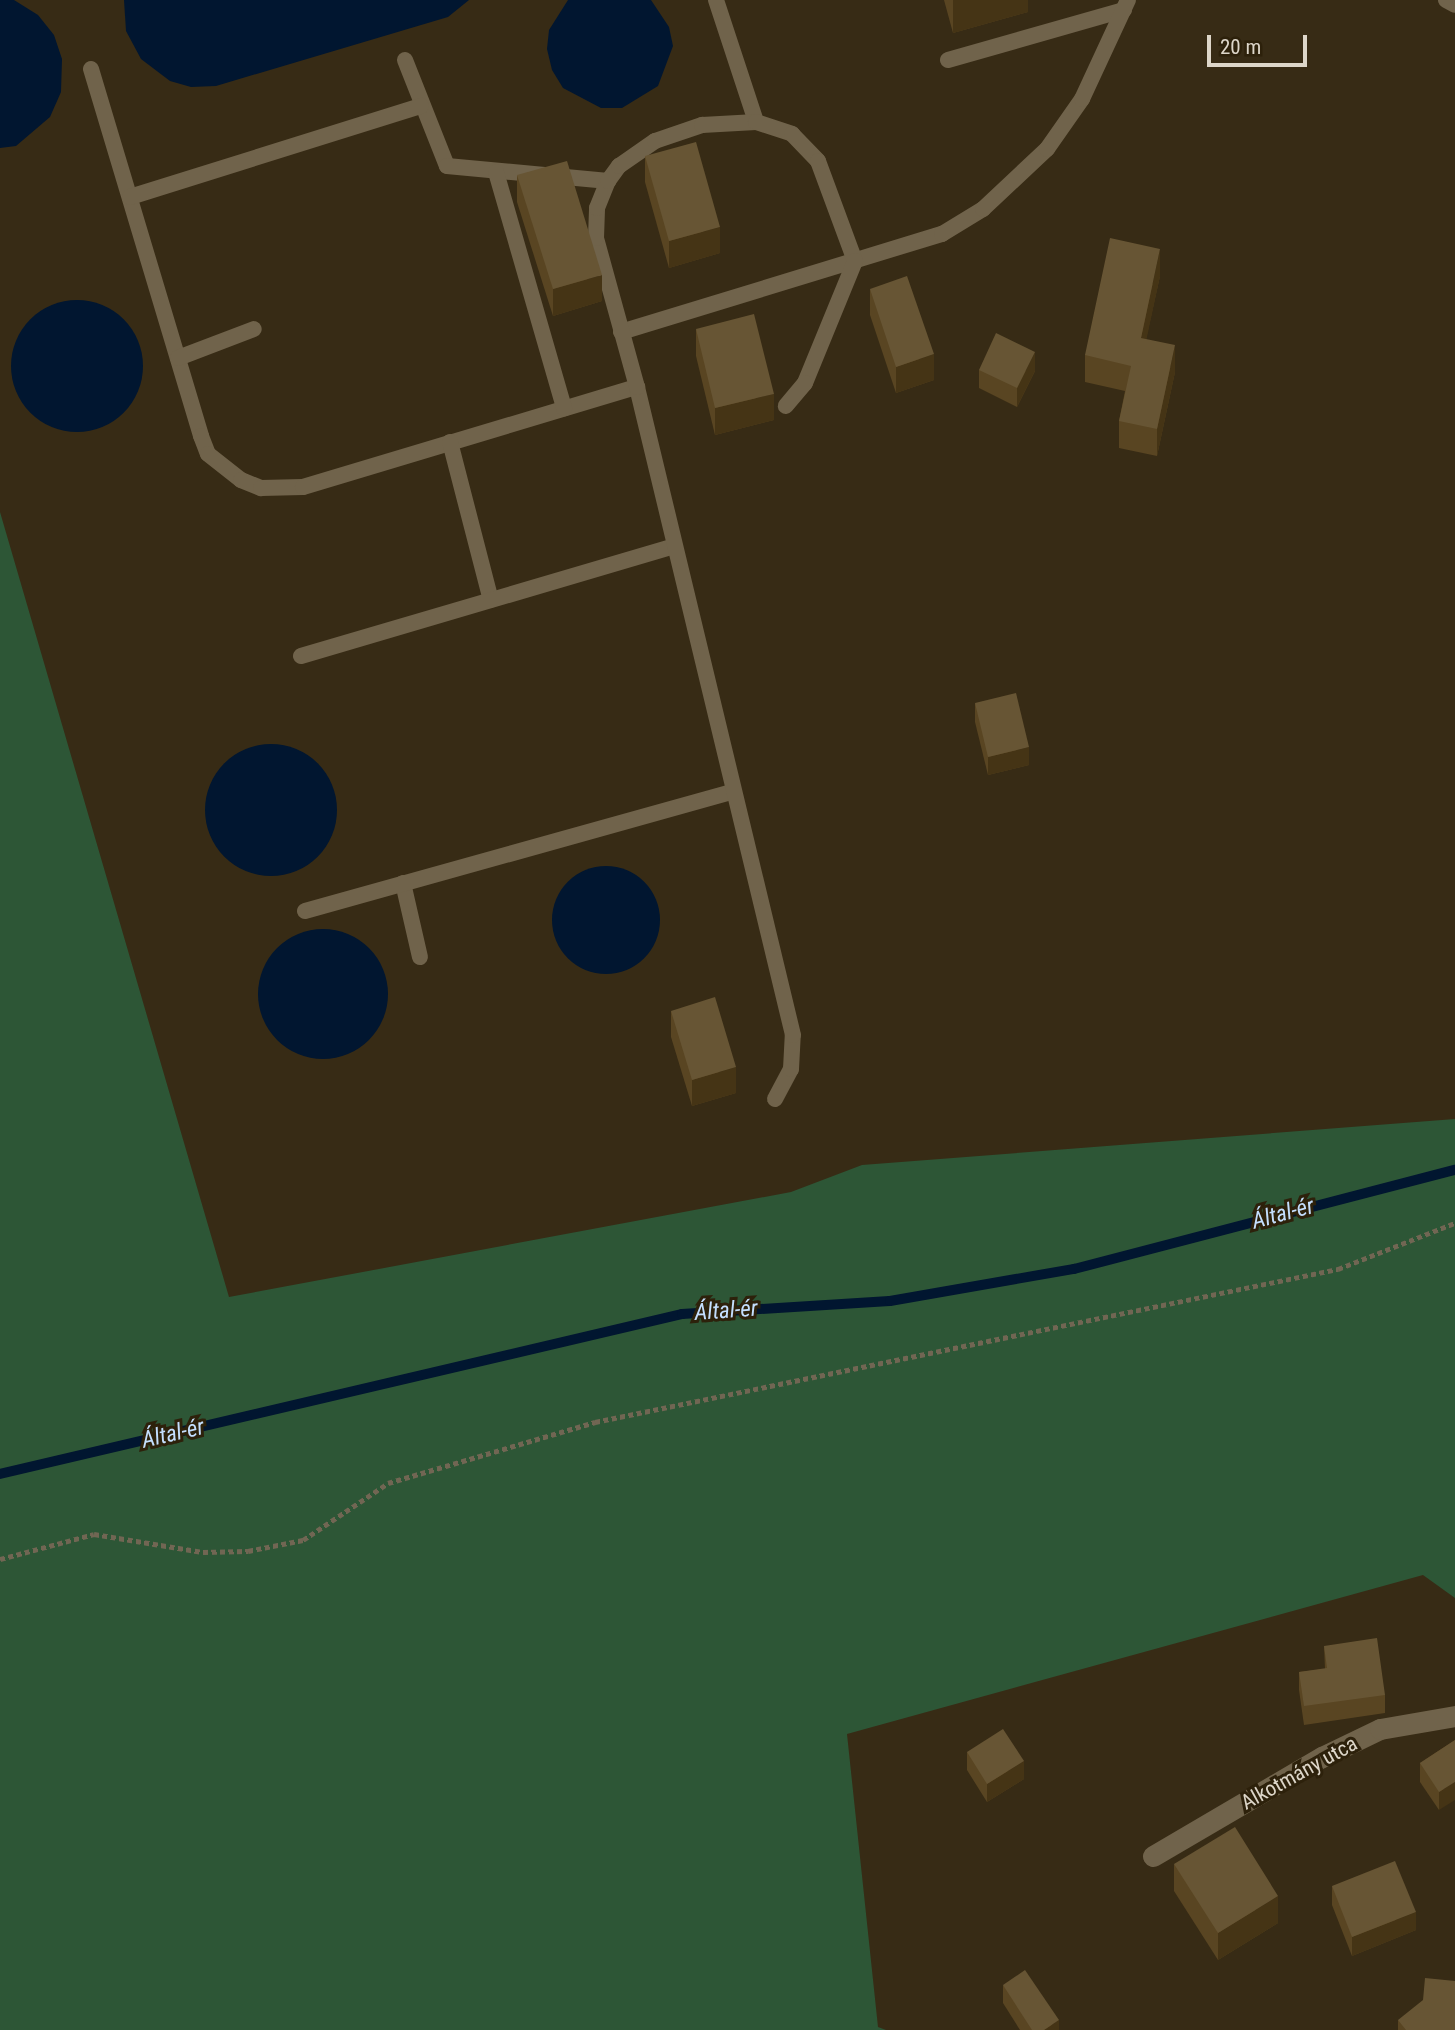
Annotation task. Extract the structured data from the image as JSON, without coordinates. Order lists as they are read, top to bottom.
{
  "streets": {
    "street": ["Alkotmány utca"]
  },
  "water": ["Által-ér"],
  "scale_bar": "20 m"
}
